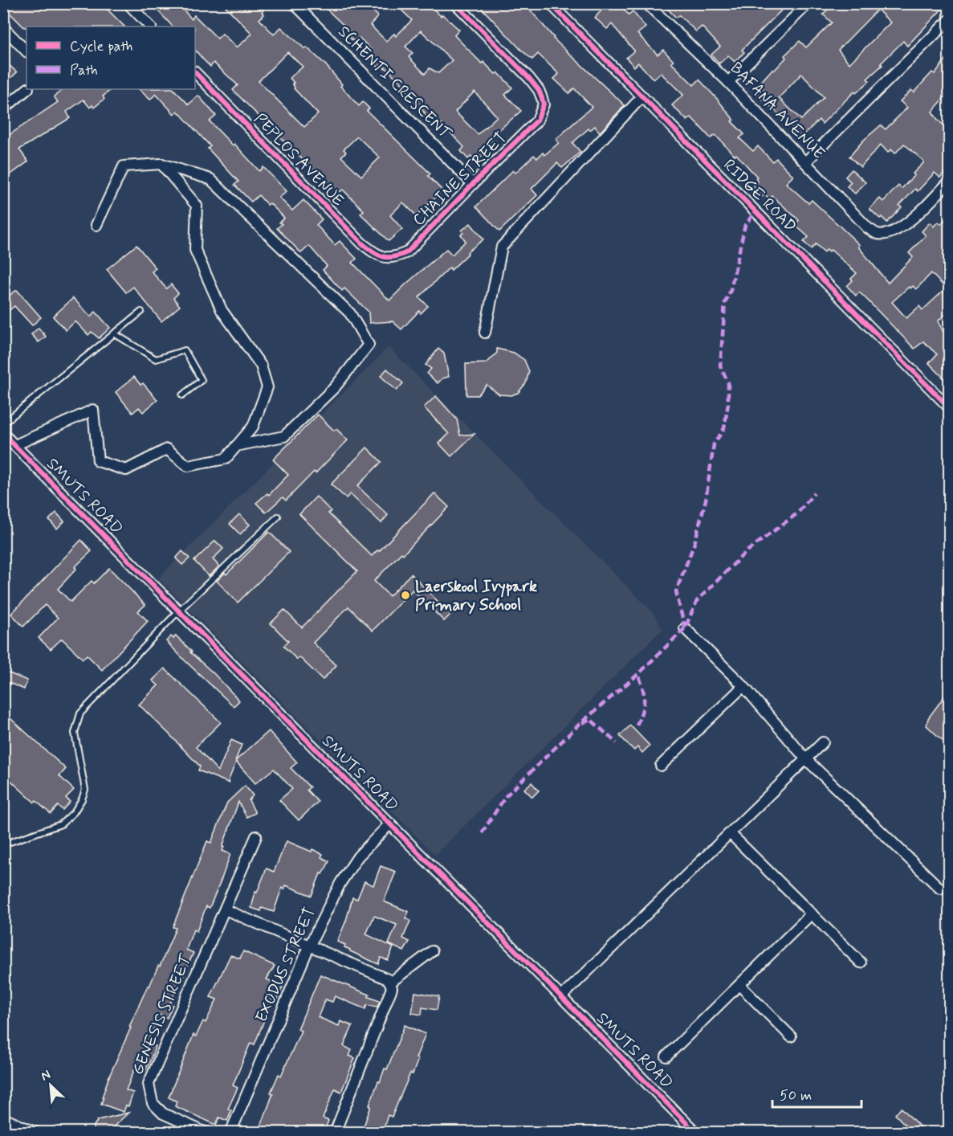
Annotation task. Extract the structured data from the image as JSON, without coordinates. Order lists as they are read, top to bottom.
{
  "streets": {
    "street": [
      "SCHENTI CRESCENT",
      "BAFANA AVENUE",
      "PEPLOS AVENUE",
      "CHAINE STREET",
      "RIDGE ROAD",
      "SMUTS ROAD",
      "EXODUS STREET",
      "GENESIS STREET"
    ]
  },
  "crossings": [
    ["SCHENTI CRESCENT", "CHAINE STREET"],
    ["PEPLOS AVENUE", "CHAINE STREET"],
    ["SMUTS ROAD", "EXODUS STREET"]
  ],
  "places": ["Laerskool Ivypark Primary School"],
  "legend": ["Cycle path", "Path"],
  "scale_bar": "50 m",
  "north": "top left"
}
